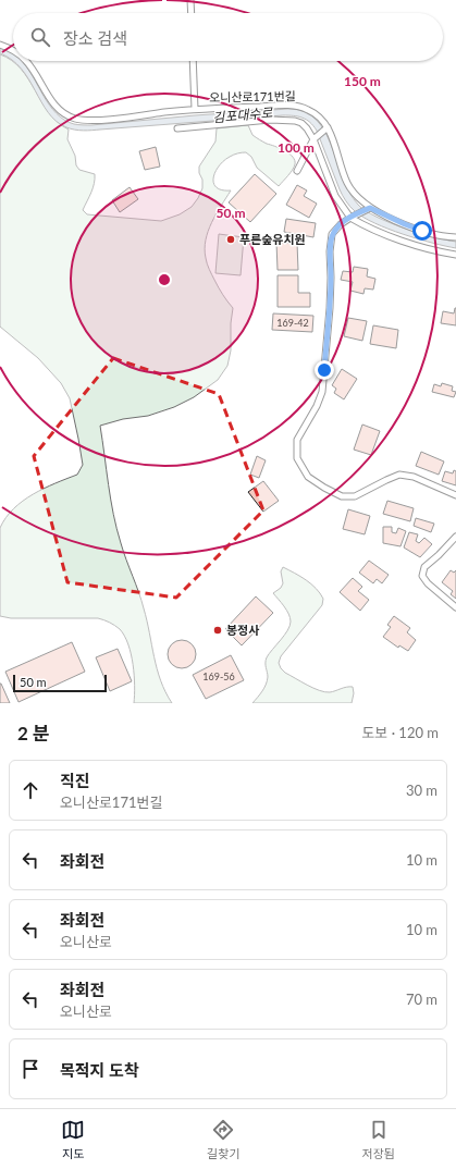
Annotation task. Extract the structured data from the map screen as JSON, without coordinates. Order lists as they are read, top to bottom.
{
  "streets": {
    "lane": ["오니산로171번길"]
  },
  "water": ["김포대수로"],
  "places": ["푸른숲유치원", "봉정사"],
  "house_numbers": ["169-42", "169-56"],
  "scale_bar": "50 m",
  "page": {
    "search": "장소 검색",
    "scale": "50 m",
    "heading": ["2 분", "도보 · 120 m"],
    "list": [
      ["직진", "오니산로171번길", "30 m"],
      ["좌회전", "10 m"],
      ["좌회전", "오니산로", "10 m"],
      ["좌회전", "오니산로", "70 m"],
      "목적지 도착"
    ],
    "nav": ["지도", "길찾기", "저장됨"]
  },
  "rings": ["150 m", "100 m", "50 m"]
}
